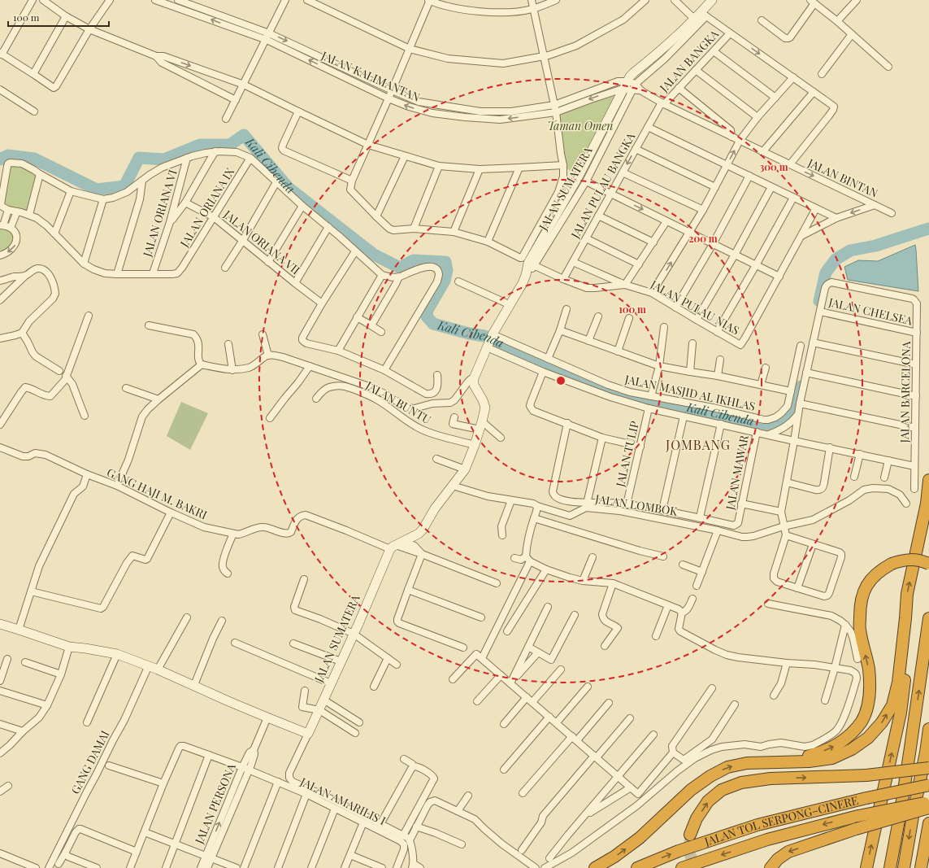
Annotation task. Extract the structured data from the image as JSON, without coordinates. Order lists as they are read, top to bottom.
{
  "streets": {
    "highway": ["JALAN TOL SERPONG–CINERE"],
    "street": [
      "JALAN BANGKA",
      "JALAN KALIMANTAN",
      "JALAN BINTAN",
      "JALAN PULAU BANGKA",
      "JALAN SUMATERA",
      "JALAN ORIANA IX",
      "JALAN ORIANA VI",
      "JALAN ORIANA VII",
      "JALAN PULAU NIAS",
      "JALAN CHELSEA",
      "JALAN BARCELONA",
      "JALAN MASJID AL IKHLAS",
      "JALAN BUNTU",
      "JALAN TULIP",
      "JALAN MAWAR",
      "GANG HAJI M. BAKRI",
      "JALAN LOMBOK",
      "GANG DAMAI",
      "JALAN AMARILIS I",
      "JALAN PERSONA"
    ]
  },
  "crossings": [
    ["JALAN BANGKA", "JALAN BINTAN"],
    ["JALAN BANGKA", "JALAN PULAU BANGKA"],
    ["JALAN KALIMANTAN", "JALAN BINTAN"],
    ["JALAN KALIMANTAN", "JALAN SUMATERA"],
    ["JALAN BINTAN", "JALAN PULAU BANGKA"],
    ["JALAN BINTAN", "JALAN SUMATERA"],
    ["JALAN PULAU BANGKA", "JALAN PULAU NIAS"],
    ["JALAN SUMATERA", "JALAN PULAU NIAS"],
    ["JALAN SUMATERA", "JALAN MASJID AL IKHLAS"],
    ["JALAN SUMATERA", "GANG HAJI M. BAKRI"],
    ["JALAN ORIANA IX", "JALAN ORIANA VI"],
    ["JALAN ORIANA IX", "JALAN ORIANA VII"],
    ["JALAN CHELSEA", "JALAN BARCELONA"],
    ["JALAN AMARILIS I", "JALAN PERSONA"]
  ],
  "districts": ["JOMBANG"],
  "water": ["Kali Cibenda"],
  "parks": ["Taman Omen"],
  "scale_bar": "100 m",
  "rings": ["300 m", "200 m", "100 m"]
}
